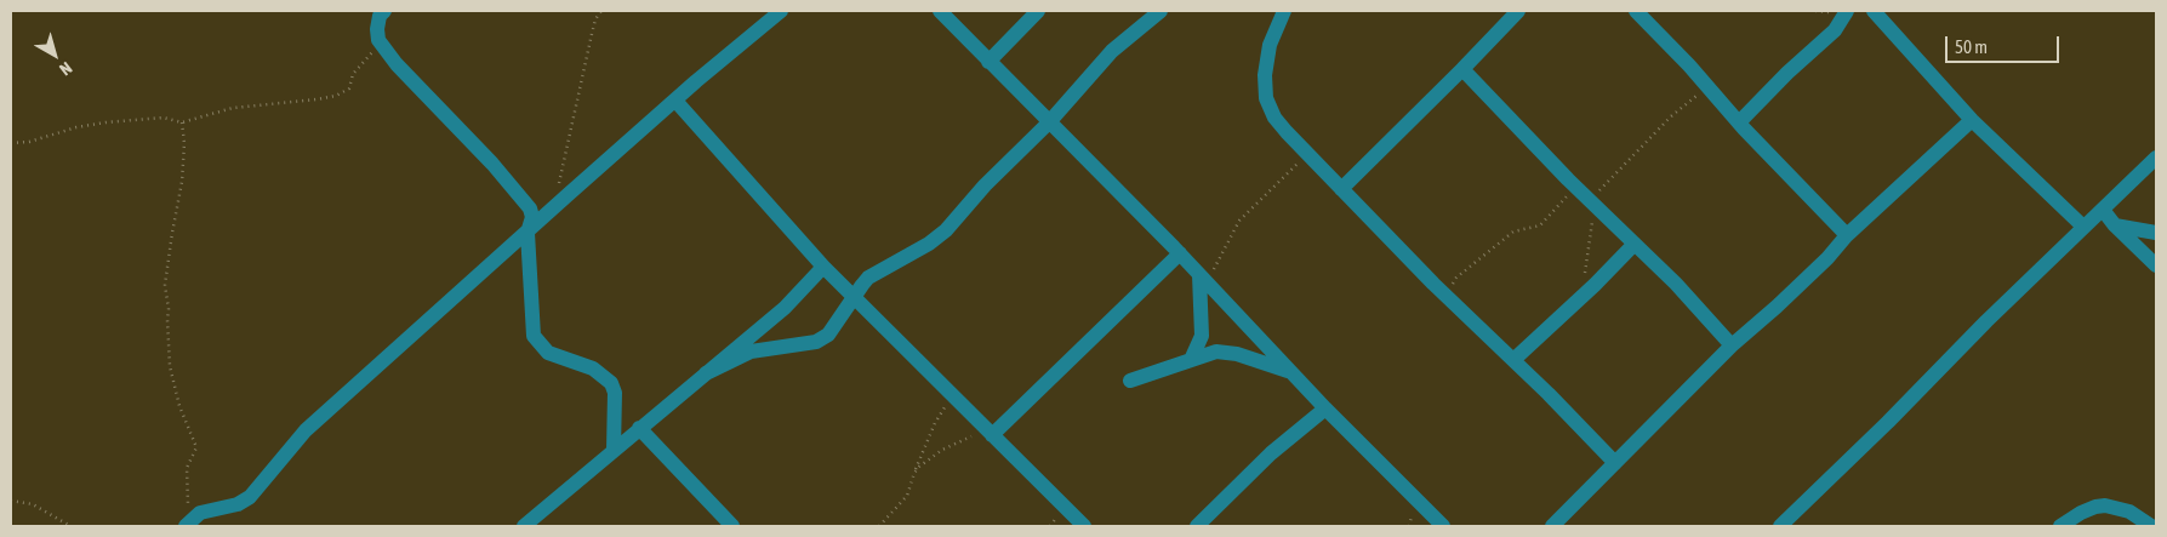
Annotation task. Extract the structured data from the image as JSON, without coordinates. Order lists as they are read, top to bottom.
{
  "scale_bar": "50 m",
  "north": "bottom right"
}
